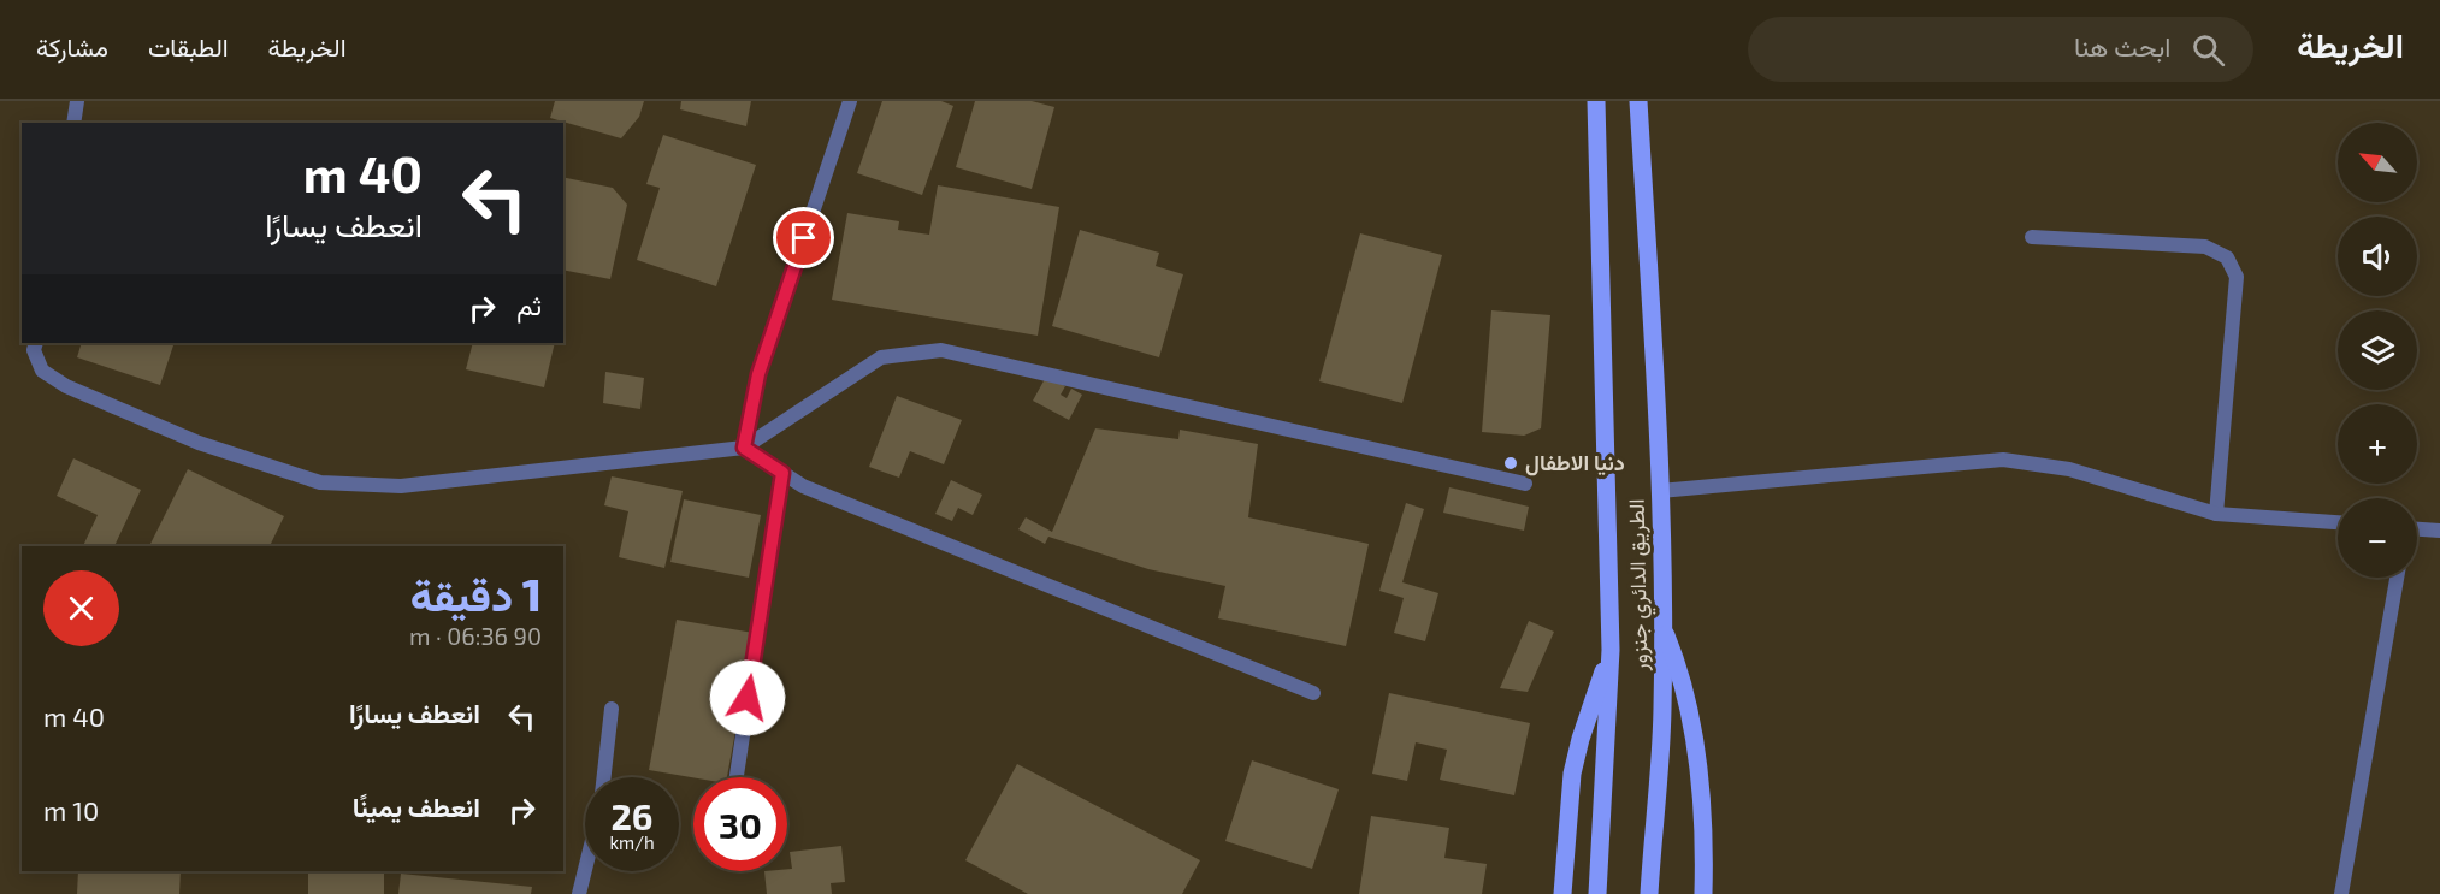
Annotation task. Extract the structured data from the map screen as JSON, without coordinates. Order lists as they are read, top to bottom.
{
  "streets": {
    "main road": ["الطريق الدائري جنزور"]
  },
  "places": ["دنيا الاطفال"],
  "north": "top left",
  "page": {
    "header": "الخريطة",
    "search": "ابحث هنا",
    "nav": ["الخريطة", "الطبقات", "مشاركة"],
    "map_buttons": ["+", "−"],
    "turn": ["40 m", "انعطف يسارًا"],
    "then": "ثم",
    "heading": ["1 دقيقة", "90 m · 06:36"],
    "list": [
      {
        "name": "انعطف يسارًا",
        "value": "40 m"
      },
      {
        "name": "انعطف يمينًا",
        "value": "10 m"
      }
    ],
    "speed": "26 km/h",
    "limit": "30"
  }
}
